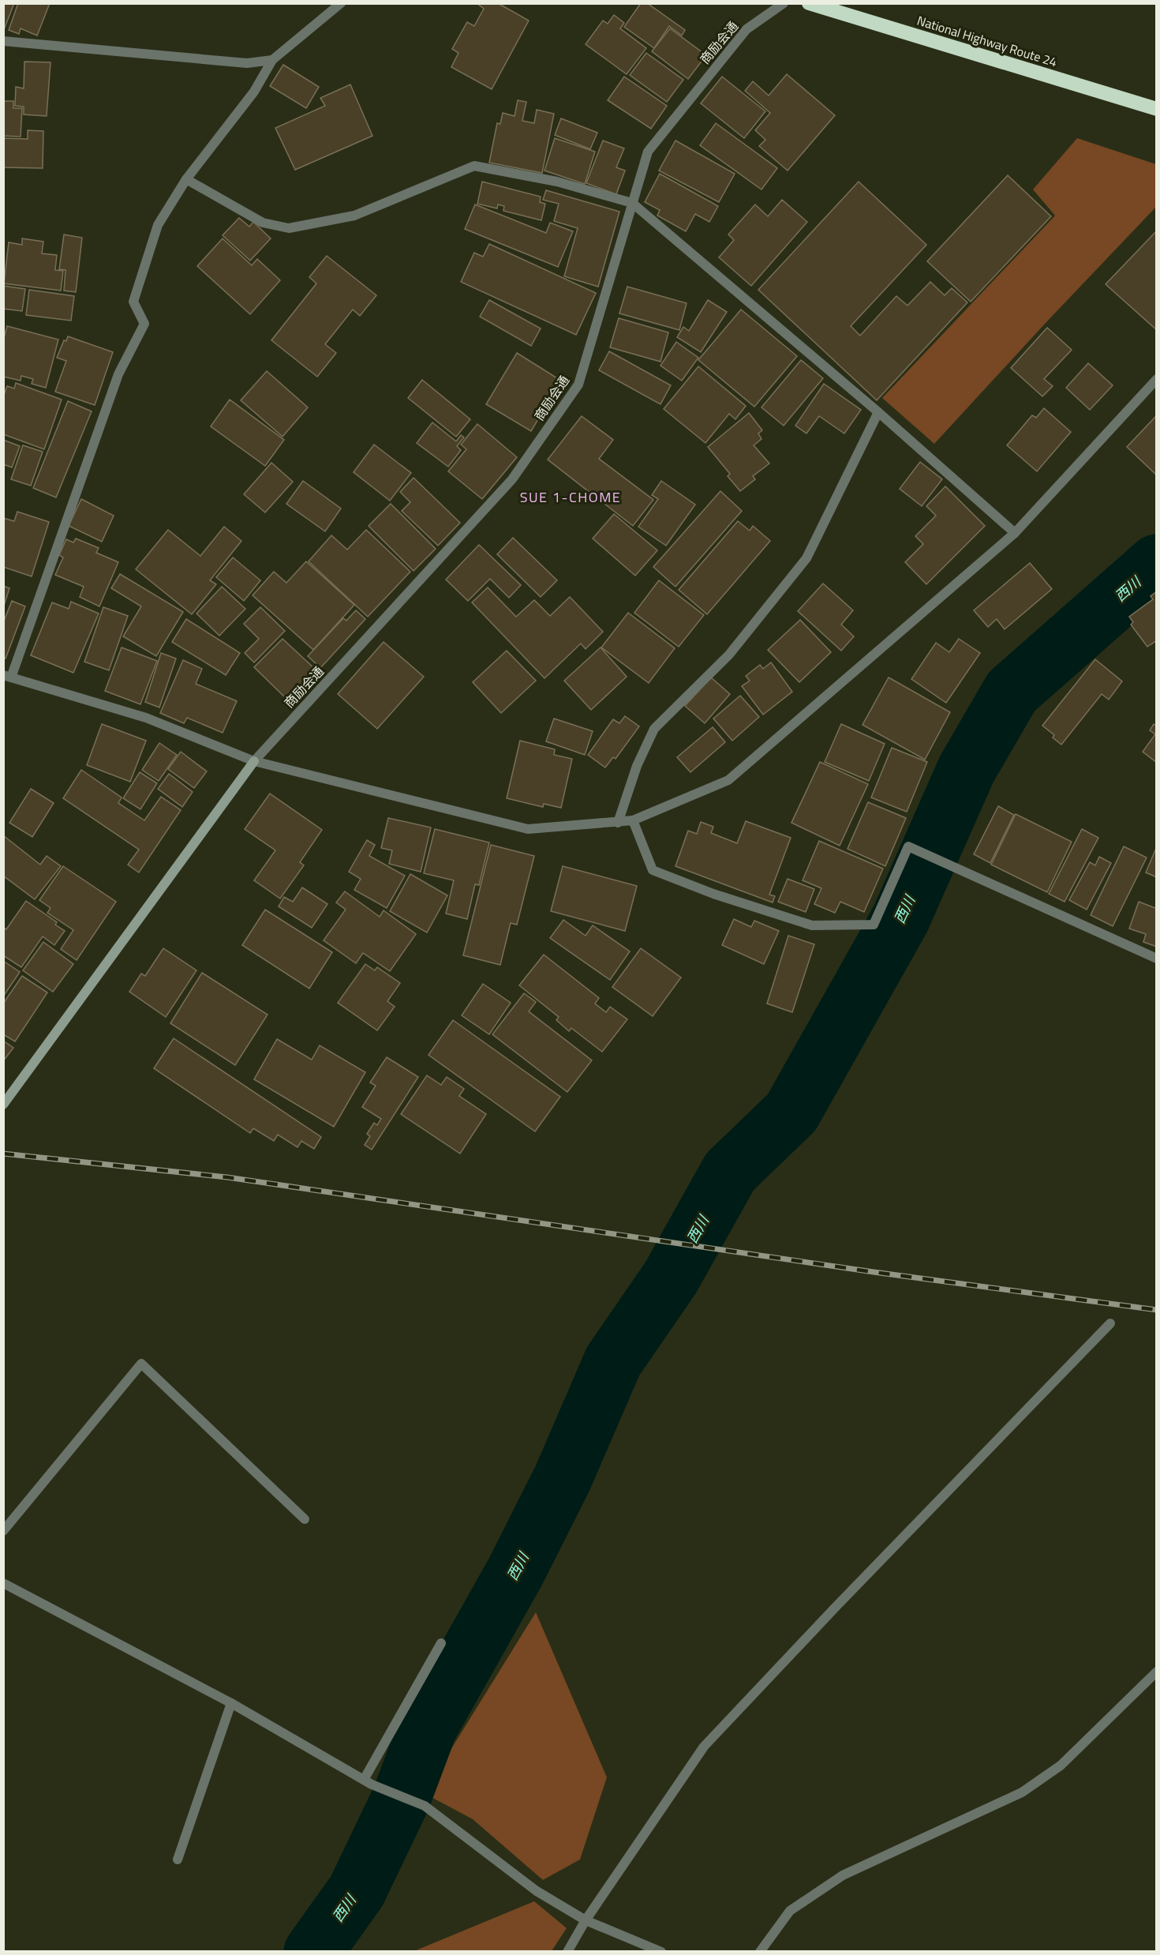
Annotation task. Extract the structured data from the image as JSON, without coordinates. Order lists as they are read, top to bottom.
{
  "streets": {
    "highway": ["National Highway Route 24"],
    "street": ["商励会通"]
  },
  "districts": ["SUE 1-CHOME"],
  "water": ["西川"]
}
